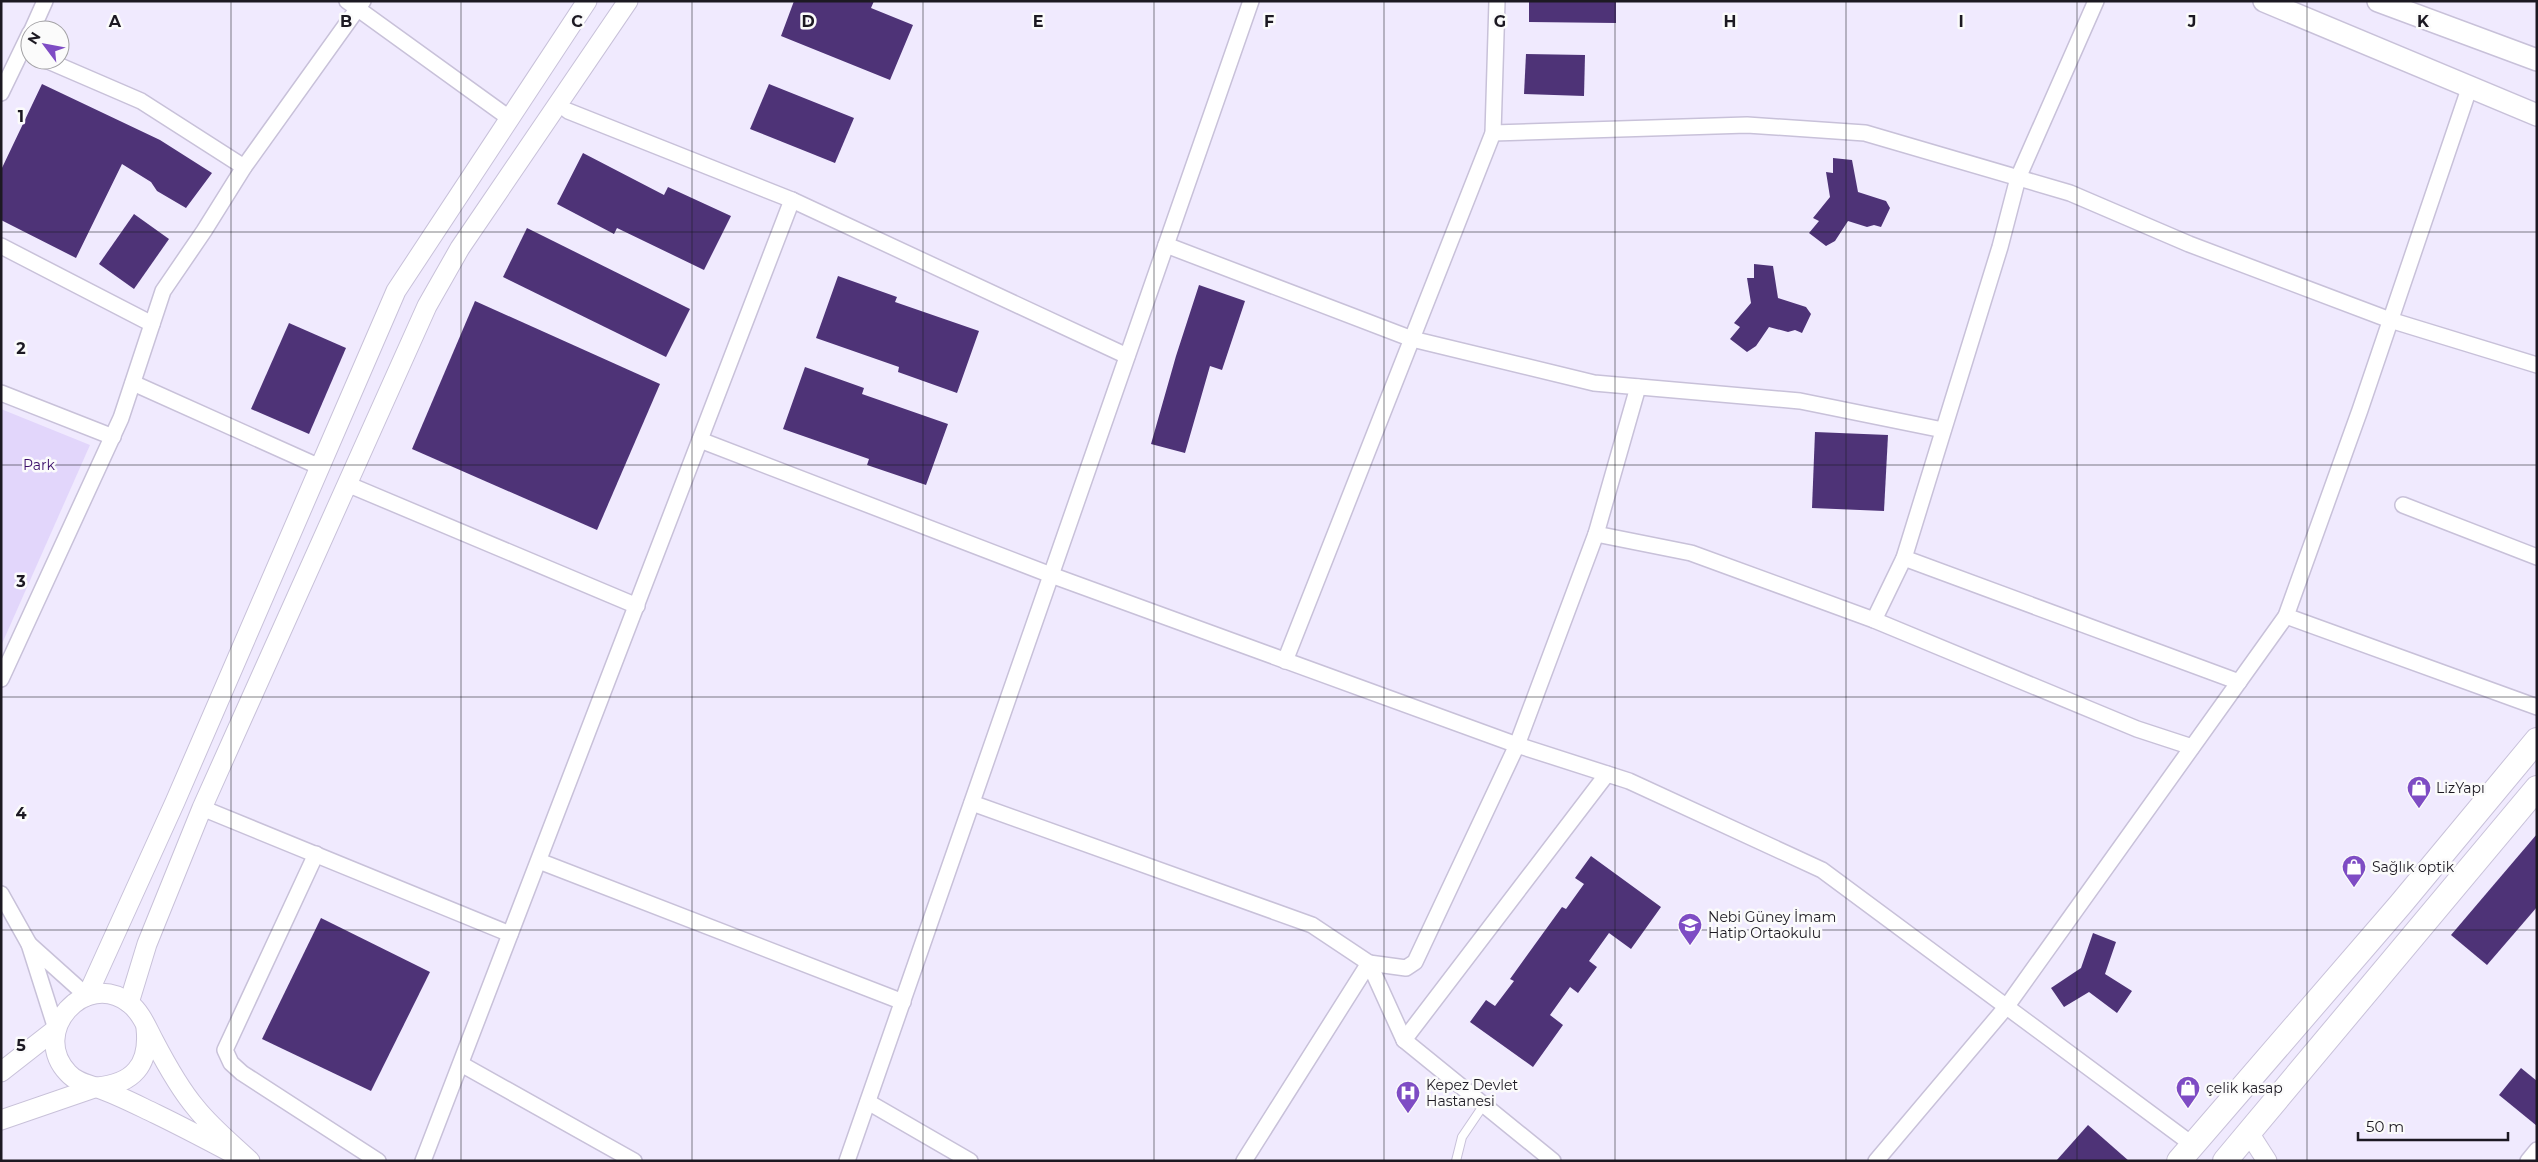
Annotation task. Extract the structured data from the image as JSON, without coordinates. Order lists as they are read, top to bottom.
{
  "parks": ["Park"],
  "places": {
    "shop": ["LizYapı", "Sağlık optik", "çelik kasap"],
    "school or university": ["Nebi Güney İmam Hatip Ortaokulu"],
    "hospital": ["Kepez Devlet Hastanesi"]
  },
  "scale_bar": "50 m",
  "north": "top left",
  "grid": {
    "columns": [
      "A",
      "B",
      "C",
      "D",
      "E",
      "F",
      "G",
      "H",
      "I",
      "J",
      "K"
    ],
    "rows": [
      "1",
      "2",
      "3",
      "4",
      "5"
    ]
  }
}
